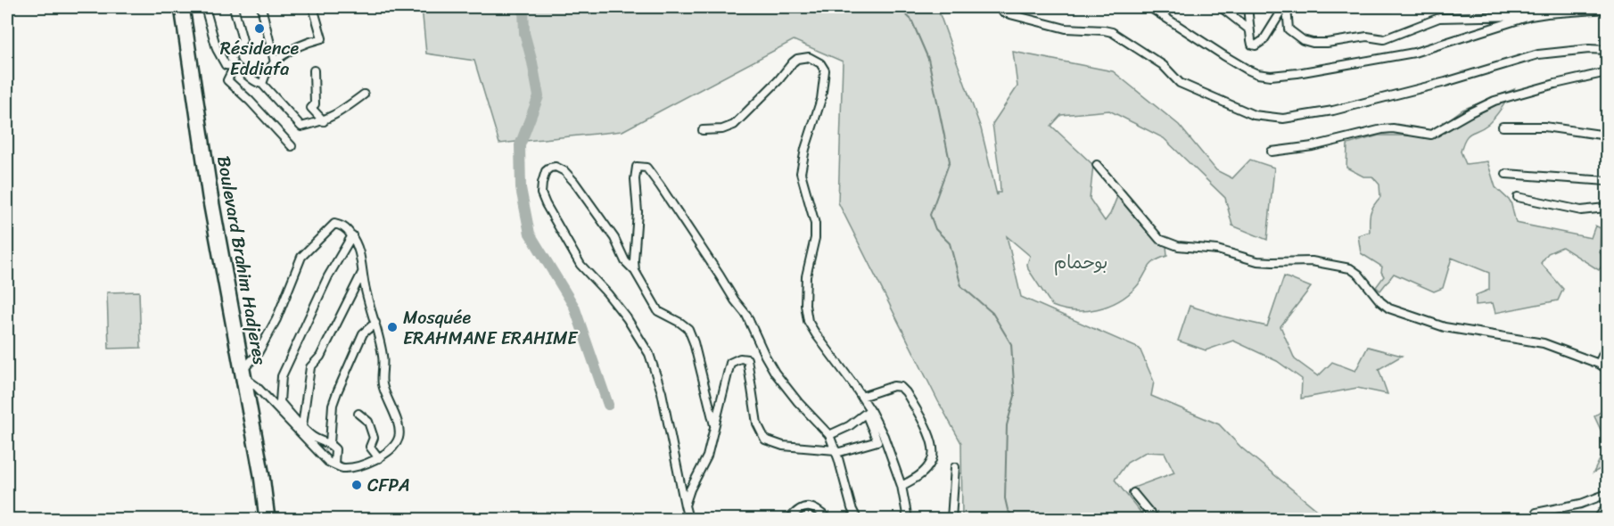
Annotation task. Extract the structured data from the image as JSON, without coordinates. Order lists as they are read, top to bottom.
{
  "streets": {
    "main road": ["Boulevard Brahim Hadjeres"]
  },
  "parks": ["بوحمام"],
  "places": ["Résidence Eddiafa", "Mosquée ERAHMANE ERAHIME", "CFPA"]
}
